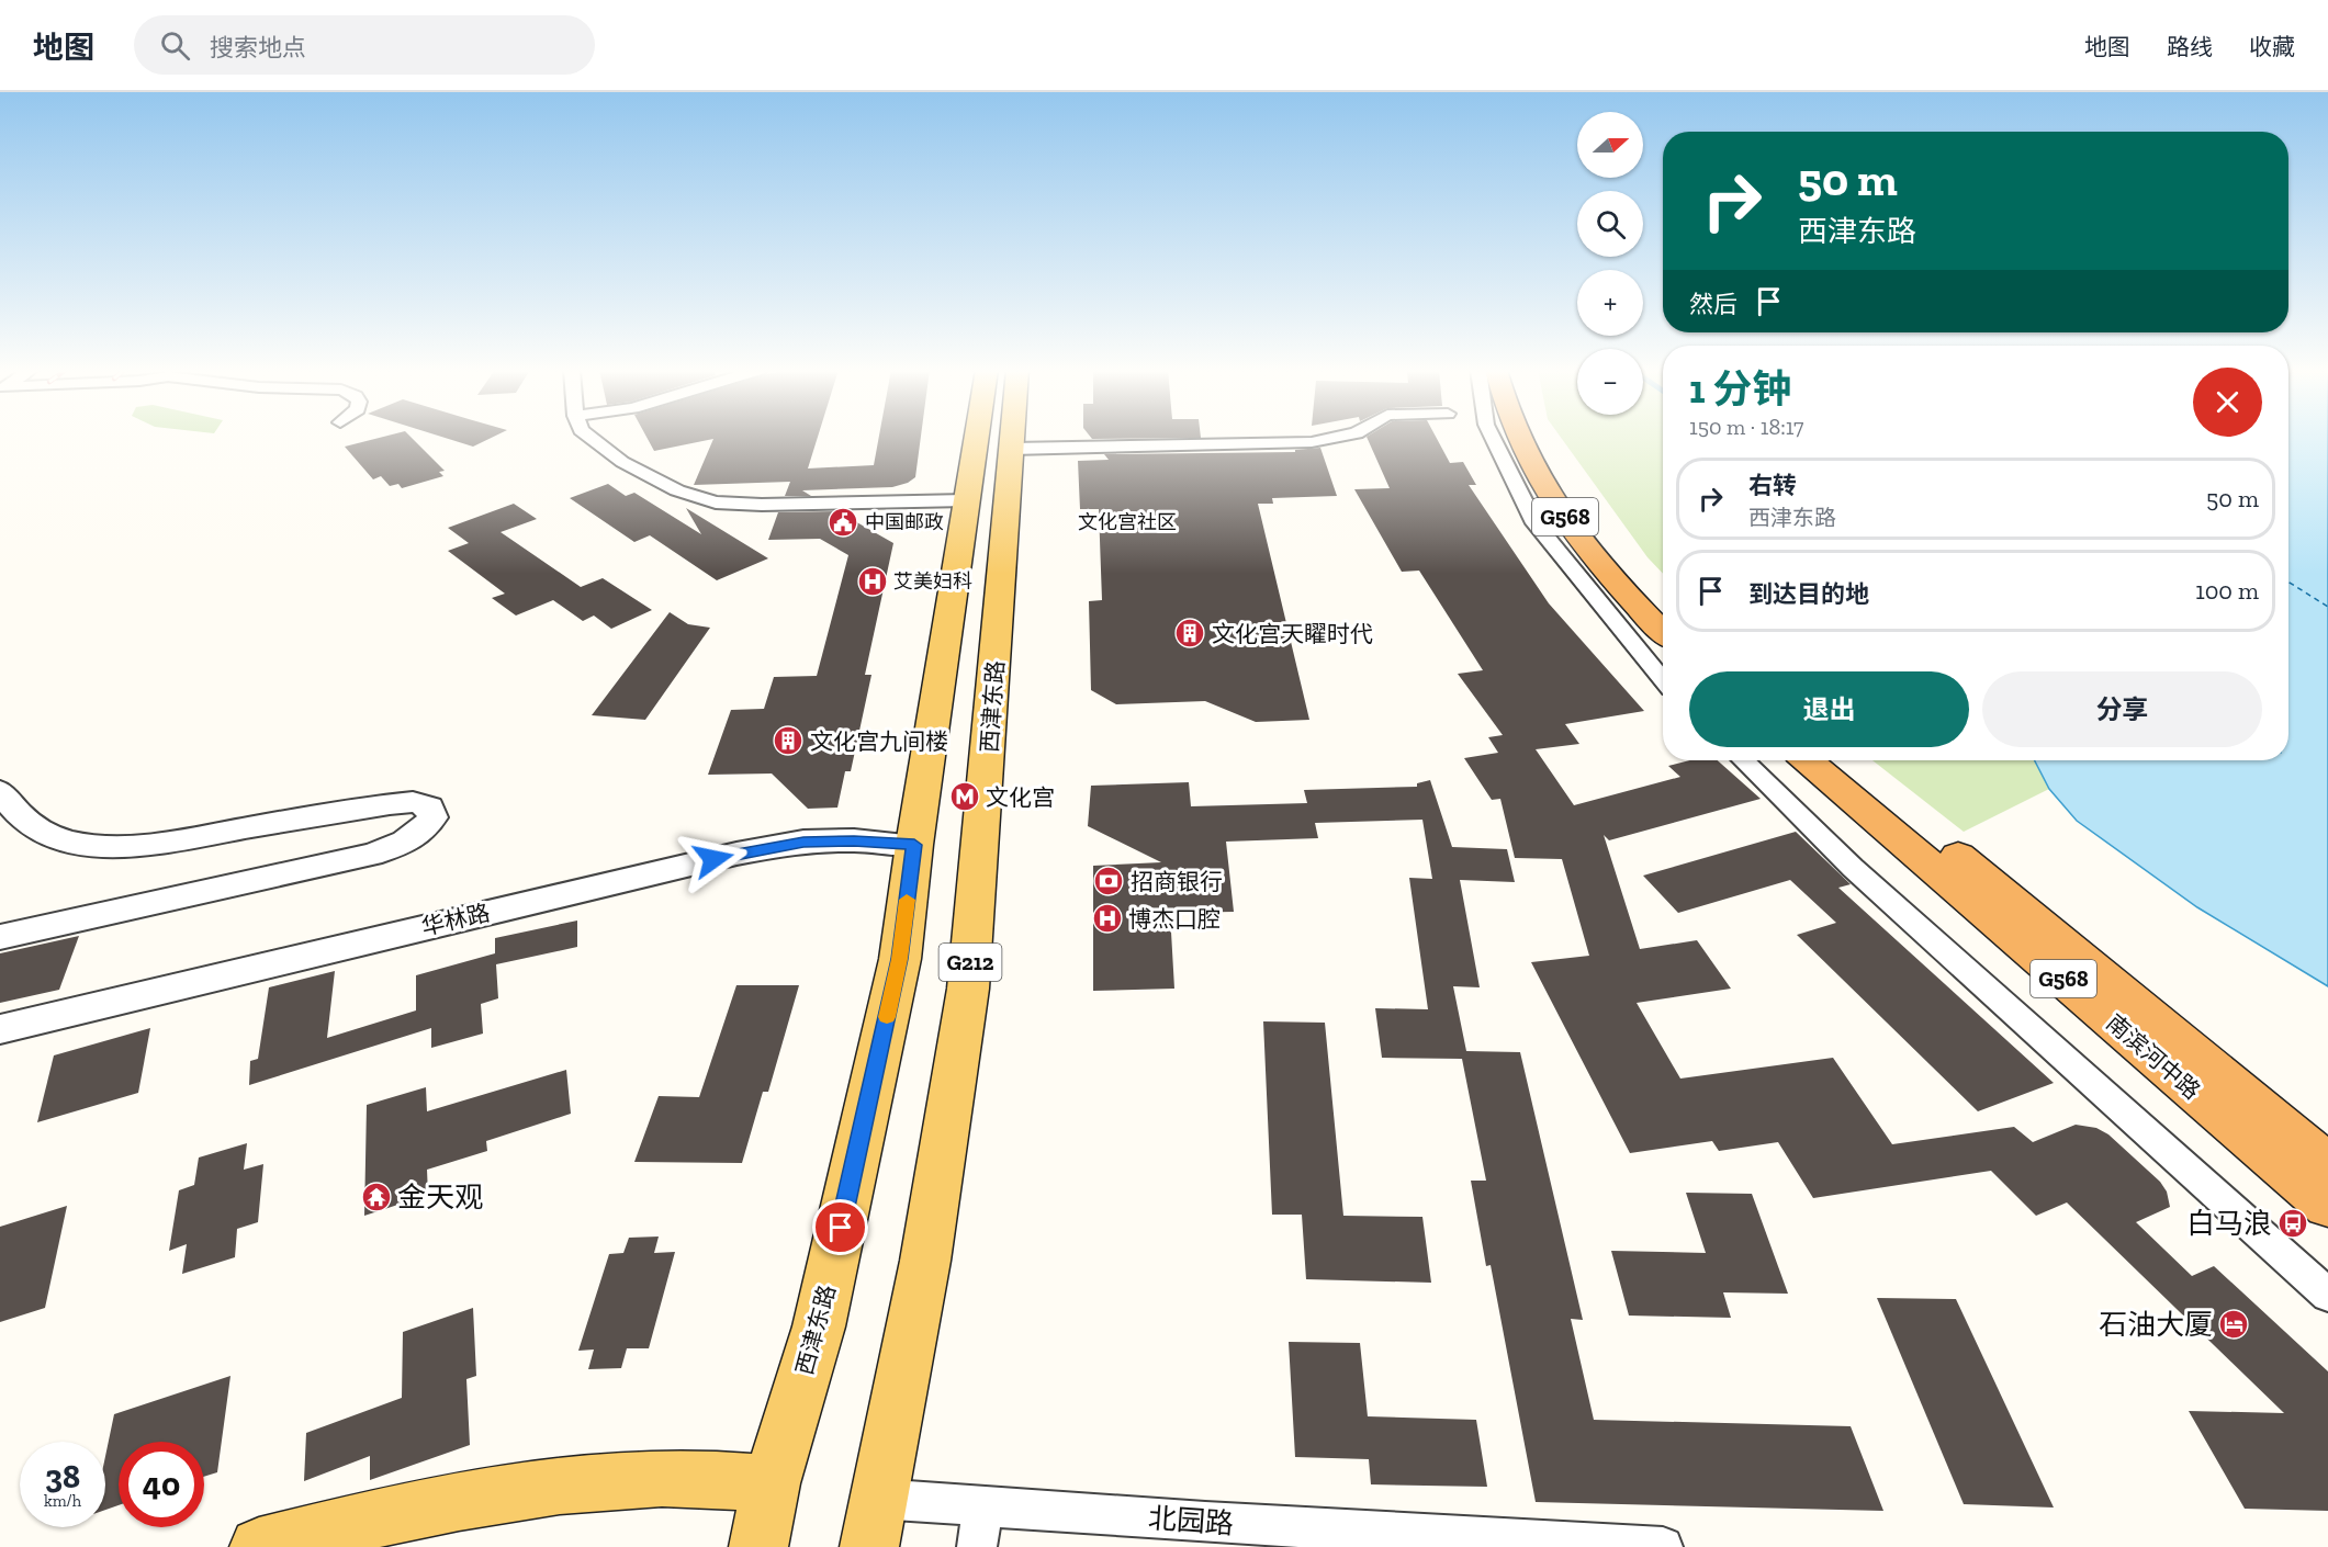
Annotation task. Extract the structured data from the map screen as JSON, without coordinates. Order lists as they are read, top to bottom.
{
  "streets": {
    "highway": ["G568", "南滨河中路"],
    "main road": ["西津东路", "G212"],
    "street": ["华林路", "北园路"]
  },
  "crossings": [
    ["西津东路", "华林路"],
    ["西津东路", "北园路"]
  ],
  "districts": ["文化宫社区"],
  "places": {
    "public building": ["中国邮政"],
    "hospital": ["艾美妇科", "博杰口腔"],
    "building": ["文化宫天矅时代", "文化宫九间楼"],
    "metro station": ["文化宫"],
    "bank": ["招商银行"],
    "temple": ["金天观"],
    "bus stop": ["白马浪"],
    "hotel": ["石油大厦"]
  },
  "north": "right",
  "page": {
    "header": "地图",
    "search": "搜索地点",
    "nav": ["地图", "路线", "收藏"],
    "map_buttons": ["+", "−"],
    "turn": ["50 m", "西津东路"],
    "then": "然后",
    "heading": ["1 分钟", "150 m · 18:17"],
    "list": [
      {
        "name": "右转",
        "note": "西津东路",
        "value": "50 m"
      },
      {
        "name": "到达目的地",
        "value": "100 m"
      }
    ],
    "buttons": ["退出", "分享"],
    "speed": "38 km/h",
    "limit": "40"
  }
}
